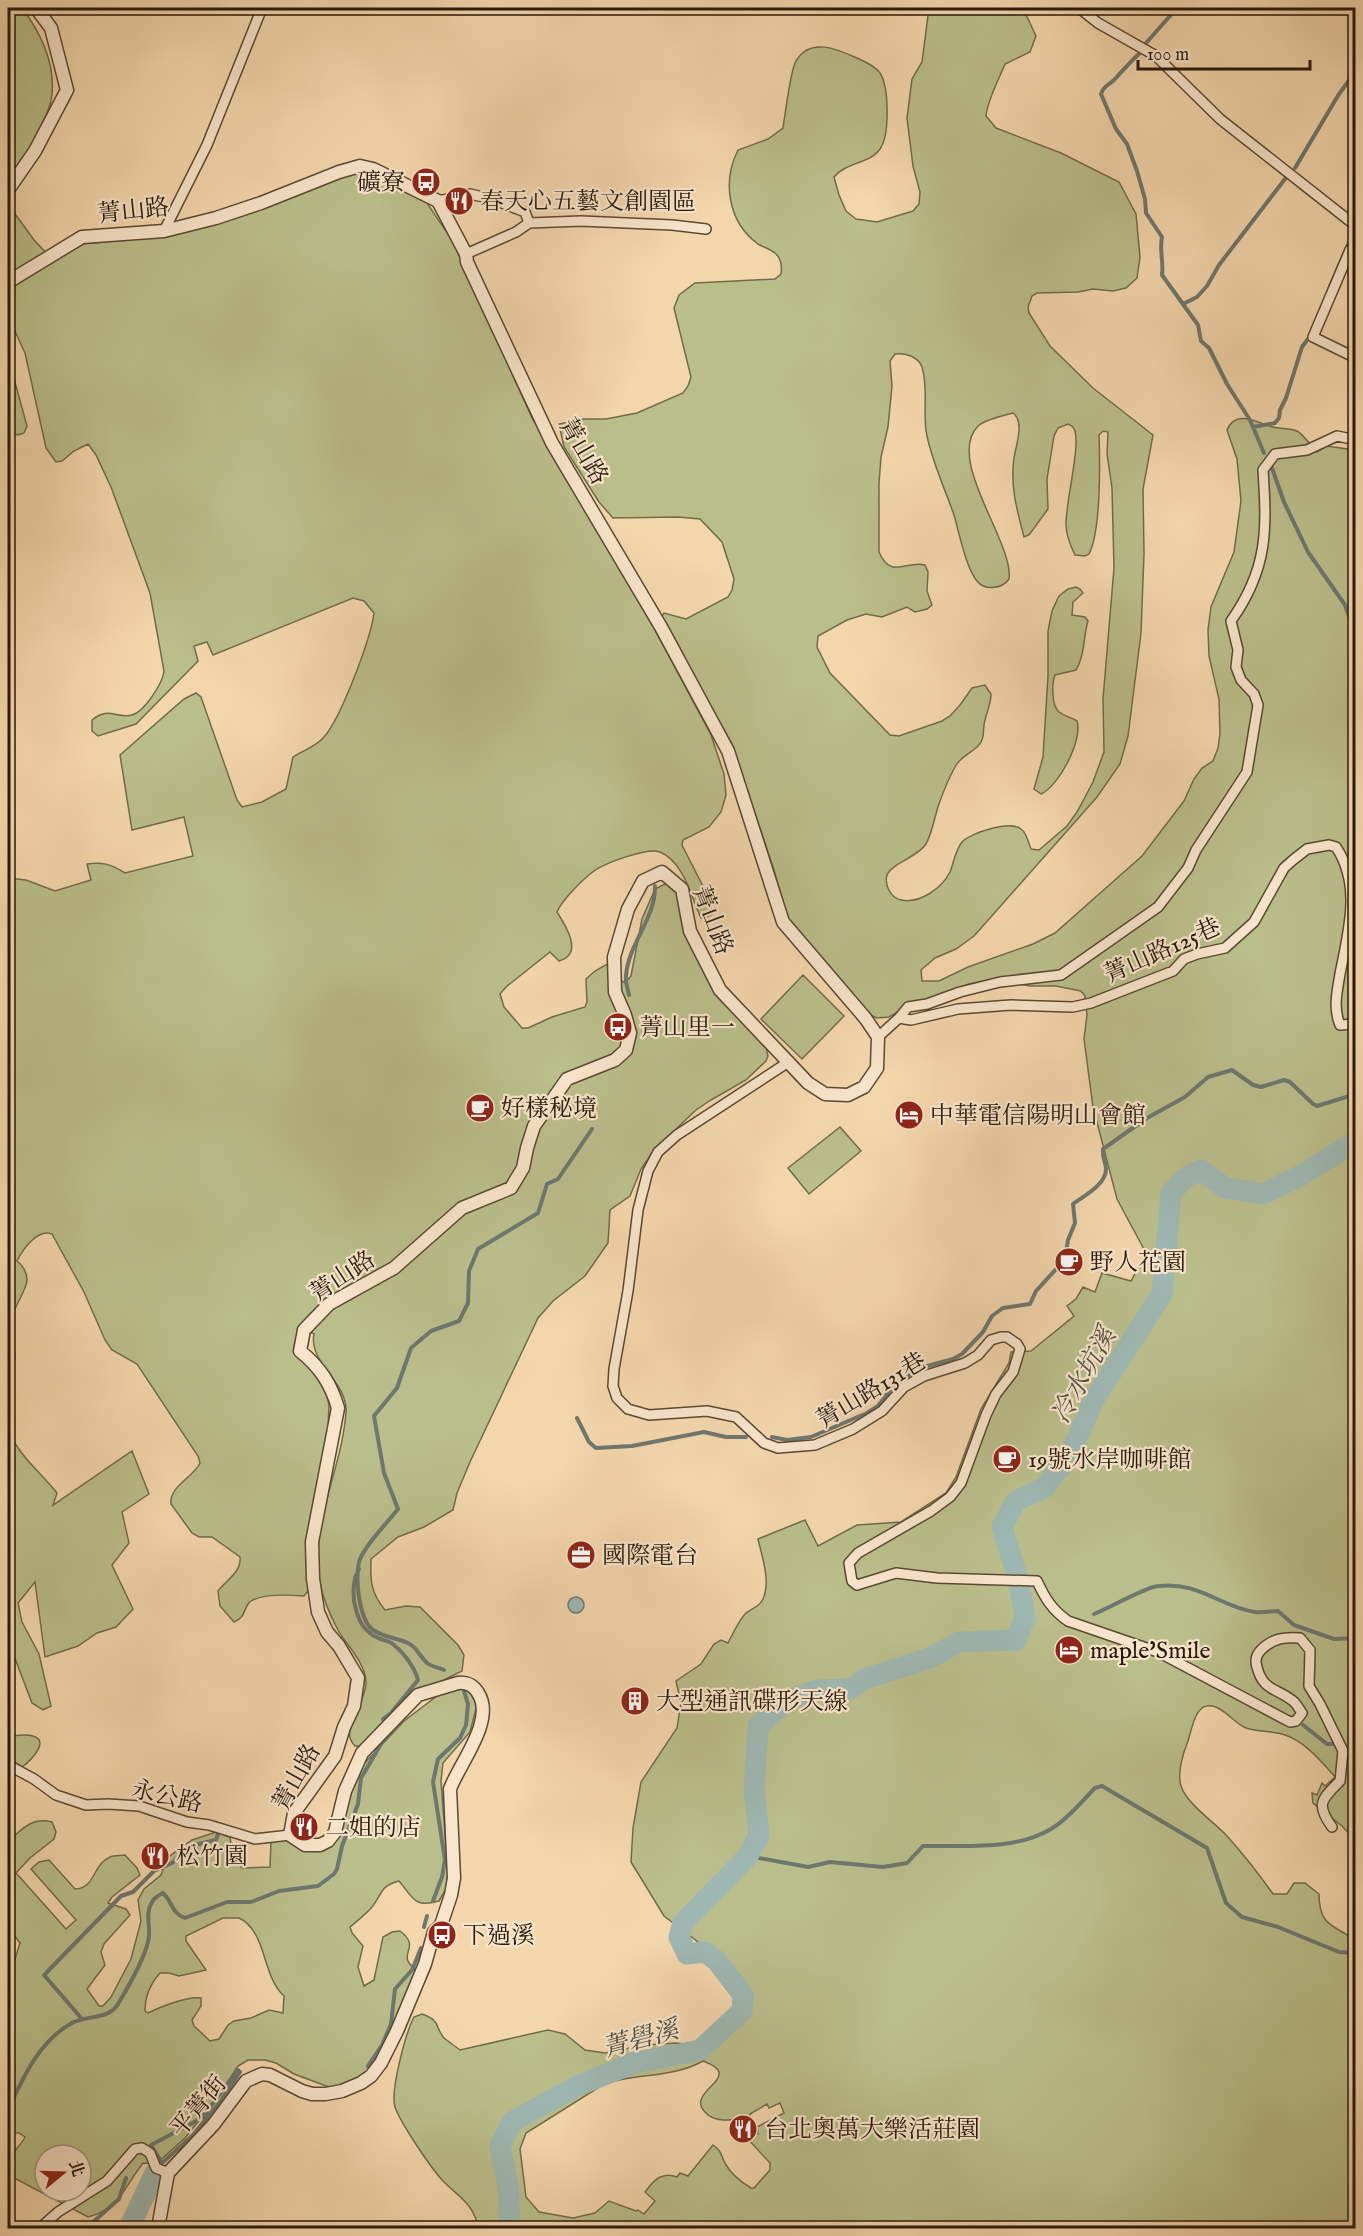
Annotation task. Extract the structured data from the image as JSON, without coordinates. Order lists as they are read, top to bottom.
{
  "streets": {
    "street": [
      "菁山路",
      "菁山路125巷",
      "菁山路131巷",
      "永公路",
      "平菁街"
    ]
  },
  "crossings": [
    ["菁山路", "菁山路131巷"],
    ["菁山路", "永公路"],
    ["菁山路", "平菁街"]
  ],
  "water": ["冷水坑溪", "菁礐溪"],
  "places": {
    "bus stop": ["礦寮", "菁山里一", "下過溪"],
    "restaurant": [
      "春天心五藝文創園區",
      "二姐的店",
      "松竹園",
      "台北奧萬大樂活莊園"
    ],
    "cafe": ["好樣秘境", "野人花園", "19號水岸咖啡館"],
    "hotel": ["中華電信陽明山會館", "maple'Smile"],
    "office": ["國際電台"],
    "building": ["大型通訊碟形天線"]
  },
  "scale_bar": "100 m",
  "north": "right"
}
